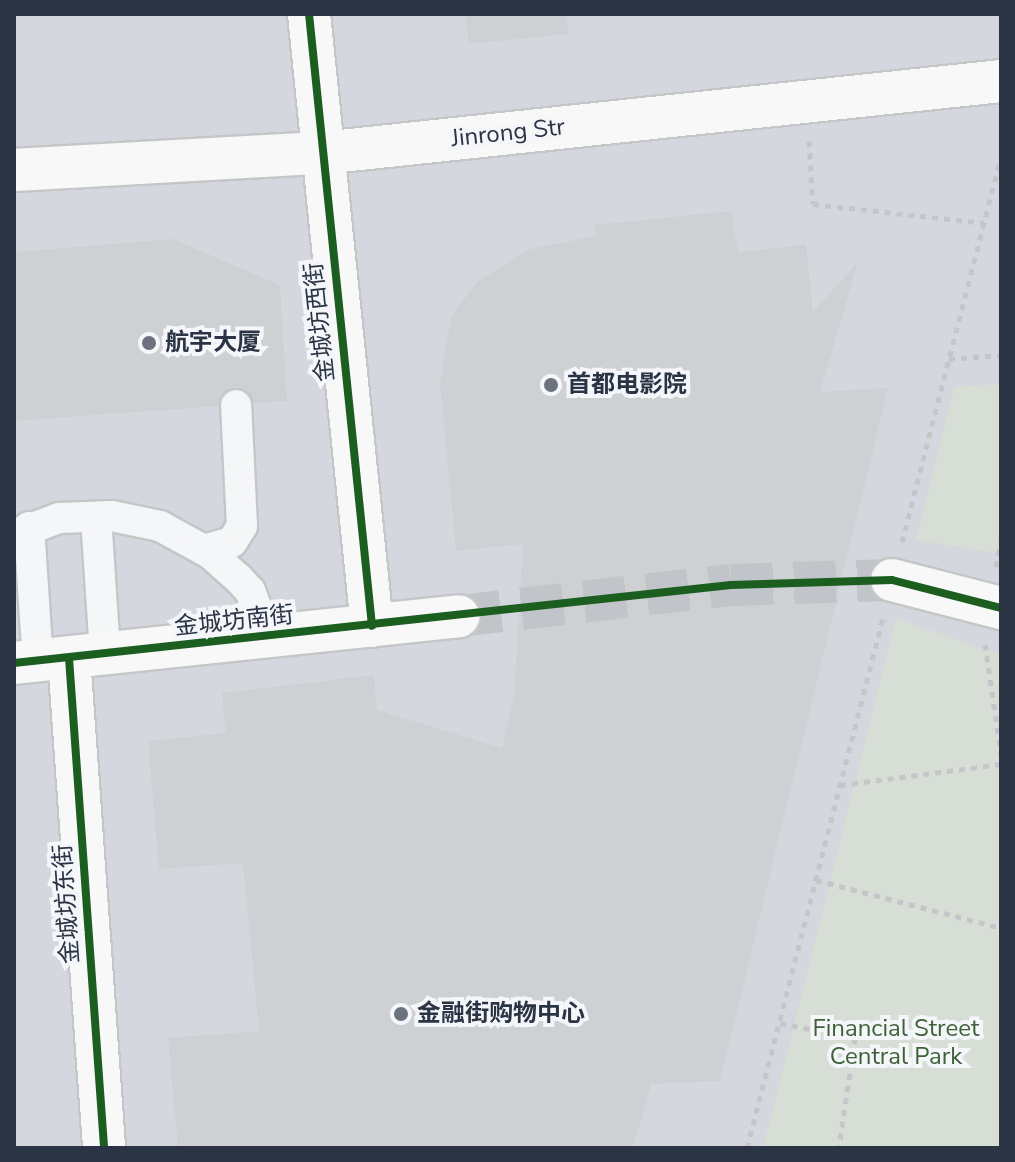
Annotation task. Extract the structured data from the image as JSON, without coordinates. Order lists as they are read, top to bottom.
{
  "streets": {
    "street": [
      "Jinrong Str",
      "金城坊西街",
      "金城坊南街",
      "金城坊东街"
    ]
  },
  "crossings": [
    ["Jinrong Str", "金城坊西街"],
    ["金城坊西街", "金城坊南街"],
    ["金城坊南街", "金城坊东街"]
  ],
  "parks": ["Financial Street Central Park"],
  "places": ["航宇大厦", "首都电影院", "金融街购物中心"]
}
